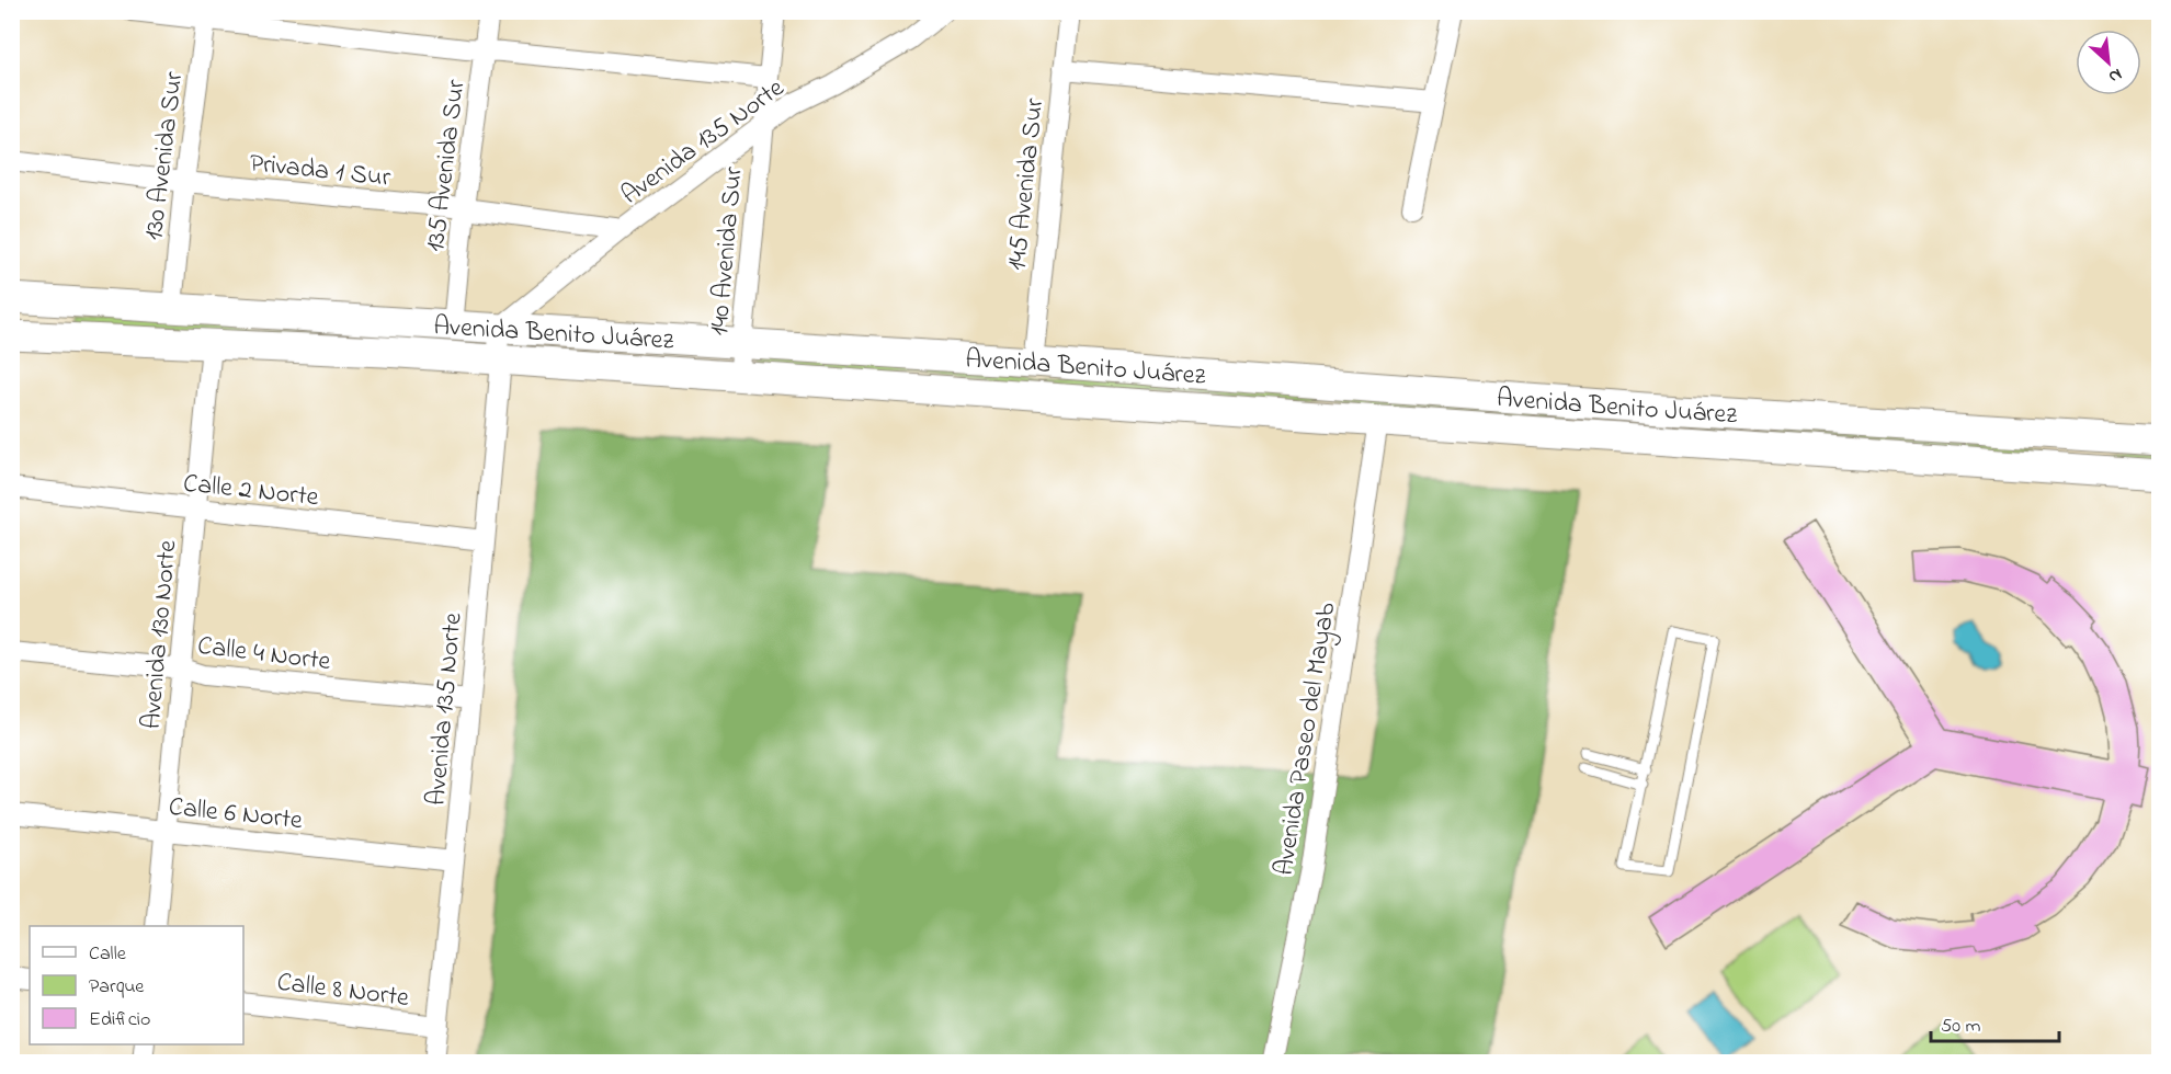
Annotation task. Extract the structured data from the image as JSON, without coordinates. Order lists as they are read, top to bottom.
{
  "streets": {
    "main road": ["Avenida Benito Juárez"],
    "street": [
      "Avenida 135 Norte",
      "130 Avenida Sur",
      "135 Avenida Sur",
      "Privada 1 Sur",
      "145 Avenida Sur",
      "140 Avenida Sur",
      "Calle 2 Norte",
      "Avenida 130 Norte",
      "Calle 4 Norte",
      "Avenida Paseo del Mayab",
      "Calle 6 Norte",
      "Calle 8 Norte"
    ]
  },
  "crossings": [
    ["Avenida 135 Norte", "Privada 1 Sur"],
    ["Avenida 135 Norte", "140 Avenida Sur"],
    ["Avenida 135 Norte", "Avenida Benito Juárez"],
    ["Avenida 135 Norte", "Calle 2 Norte"],
    ["Avenida 135 Norte", "Calle 4 Norte"],
    ["Avenida 135 Norte", "Calle 6 Norte"],
    ["Avenida 135 Norte", "Calle 8 Norte"],
    ["130 Avenida Sur", "Privada 1 Sur"],
    ["130 Avenida Sur", "Avenida Benito Juárez"],
    ["135 Avenida Sur", "Privada 1 Sur"],
    ["135 Avenida Sur", "Avenida Benito Juárez"],
    ["145 Avenida Sur", "Avenida Benito Juárez"],
    ["140 Avenida Sur", "Avenida Benito Juárez"],
    ["Avenida Benito Juárez", "Avenida 130 Norte"],
    ["Avenida Benito Juárez", "Avenida Paseo del Mayab"],
    ["Calle 2 Norte", "Avenida 130 Norte"],
    ["Avenida 130 Norte", "Calle 4 Norte"],
    ["Avenida 130 Norte", "Calle 6 Norte"]
  ],
  "legend": ["Calle", "Parque", "Edificio"],
  "scale_bar": "50 m",
  "north": "bottom right"
}
